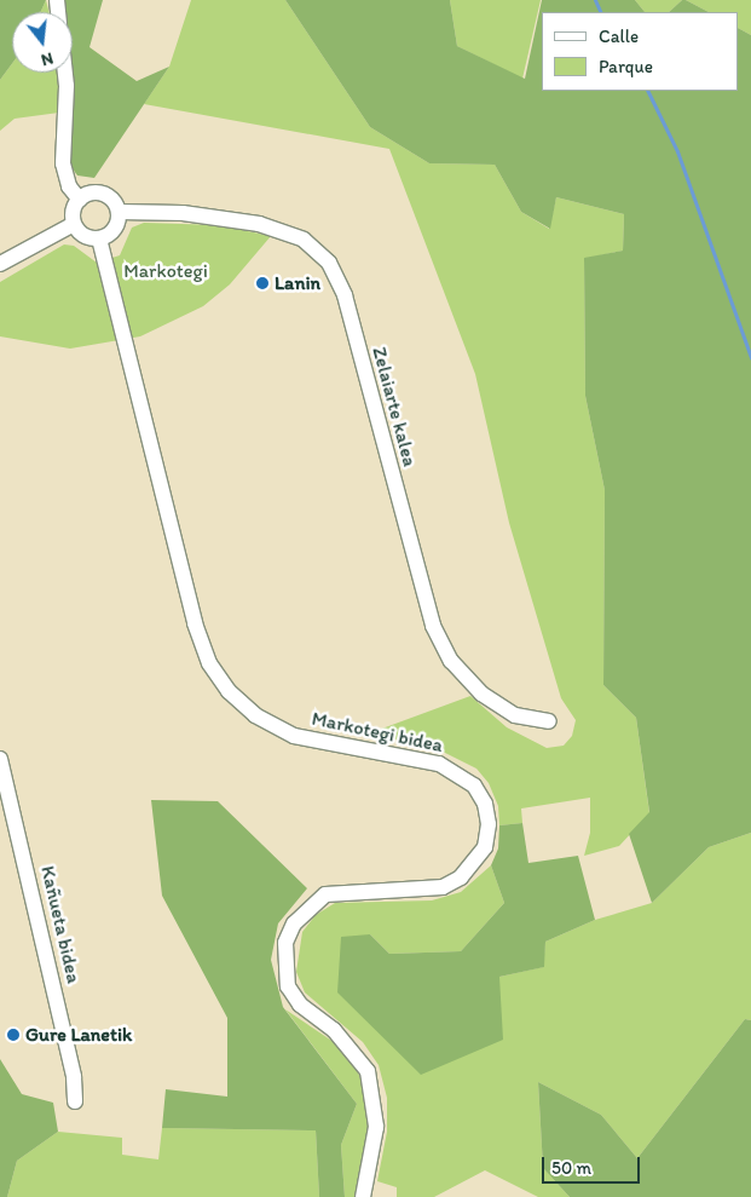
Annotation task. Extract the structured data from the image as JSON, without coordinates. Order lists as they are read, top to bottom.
{
  "streets": {
    "street": ["Zelaiarte kalea", "Markotegi bidea", "Kañueta bidea"]
  },
  "crossings": [
    ["Zelaiarte kalea", "Markotegi bidea"]
  ],
  "parks": ["Markotegi"],
  "places": ["Lanin", "Gure Lanetik"],
  "legend": ["Calle", "Parque"],
  "scale_bar": "50 m",
  "north": "bottom"
}
